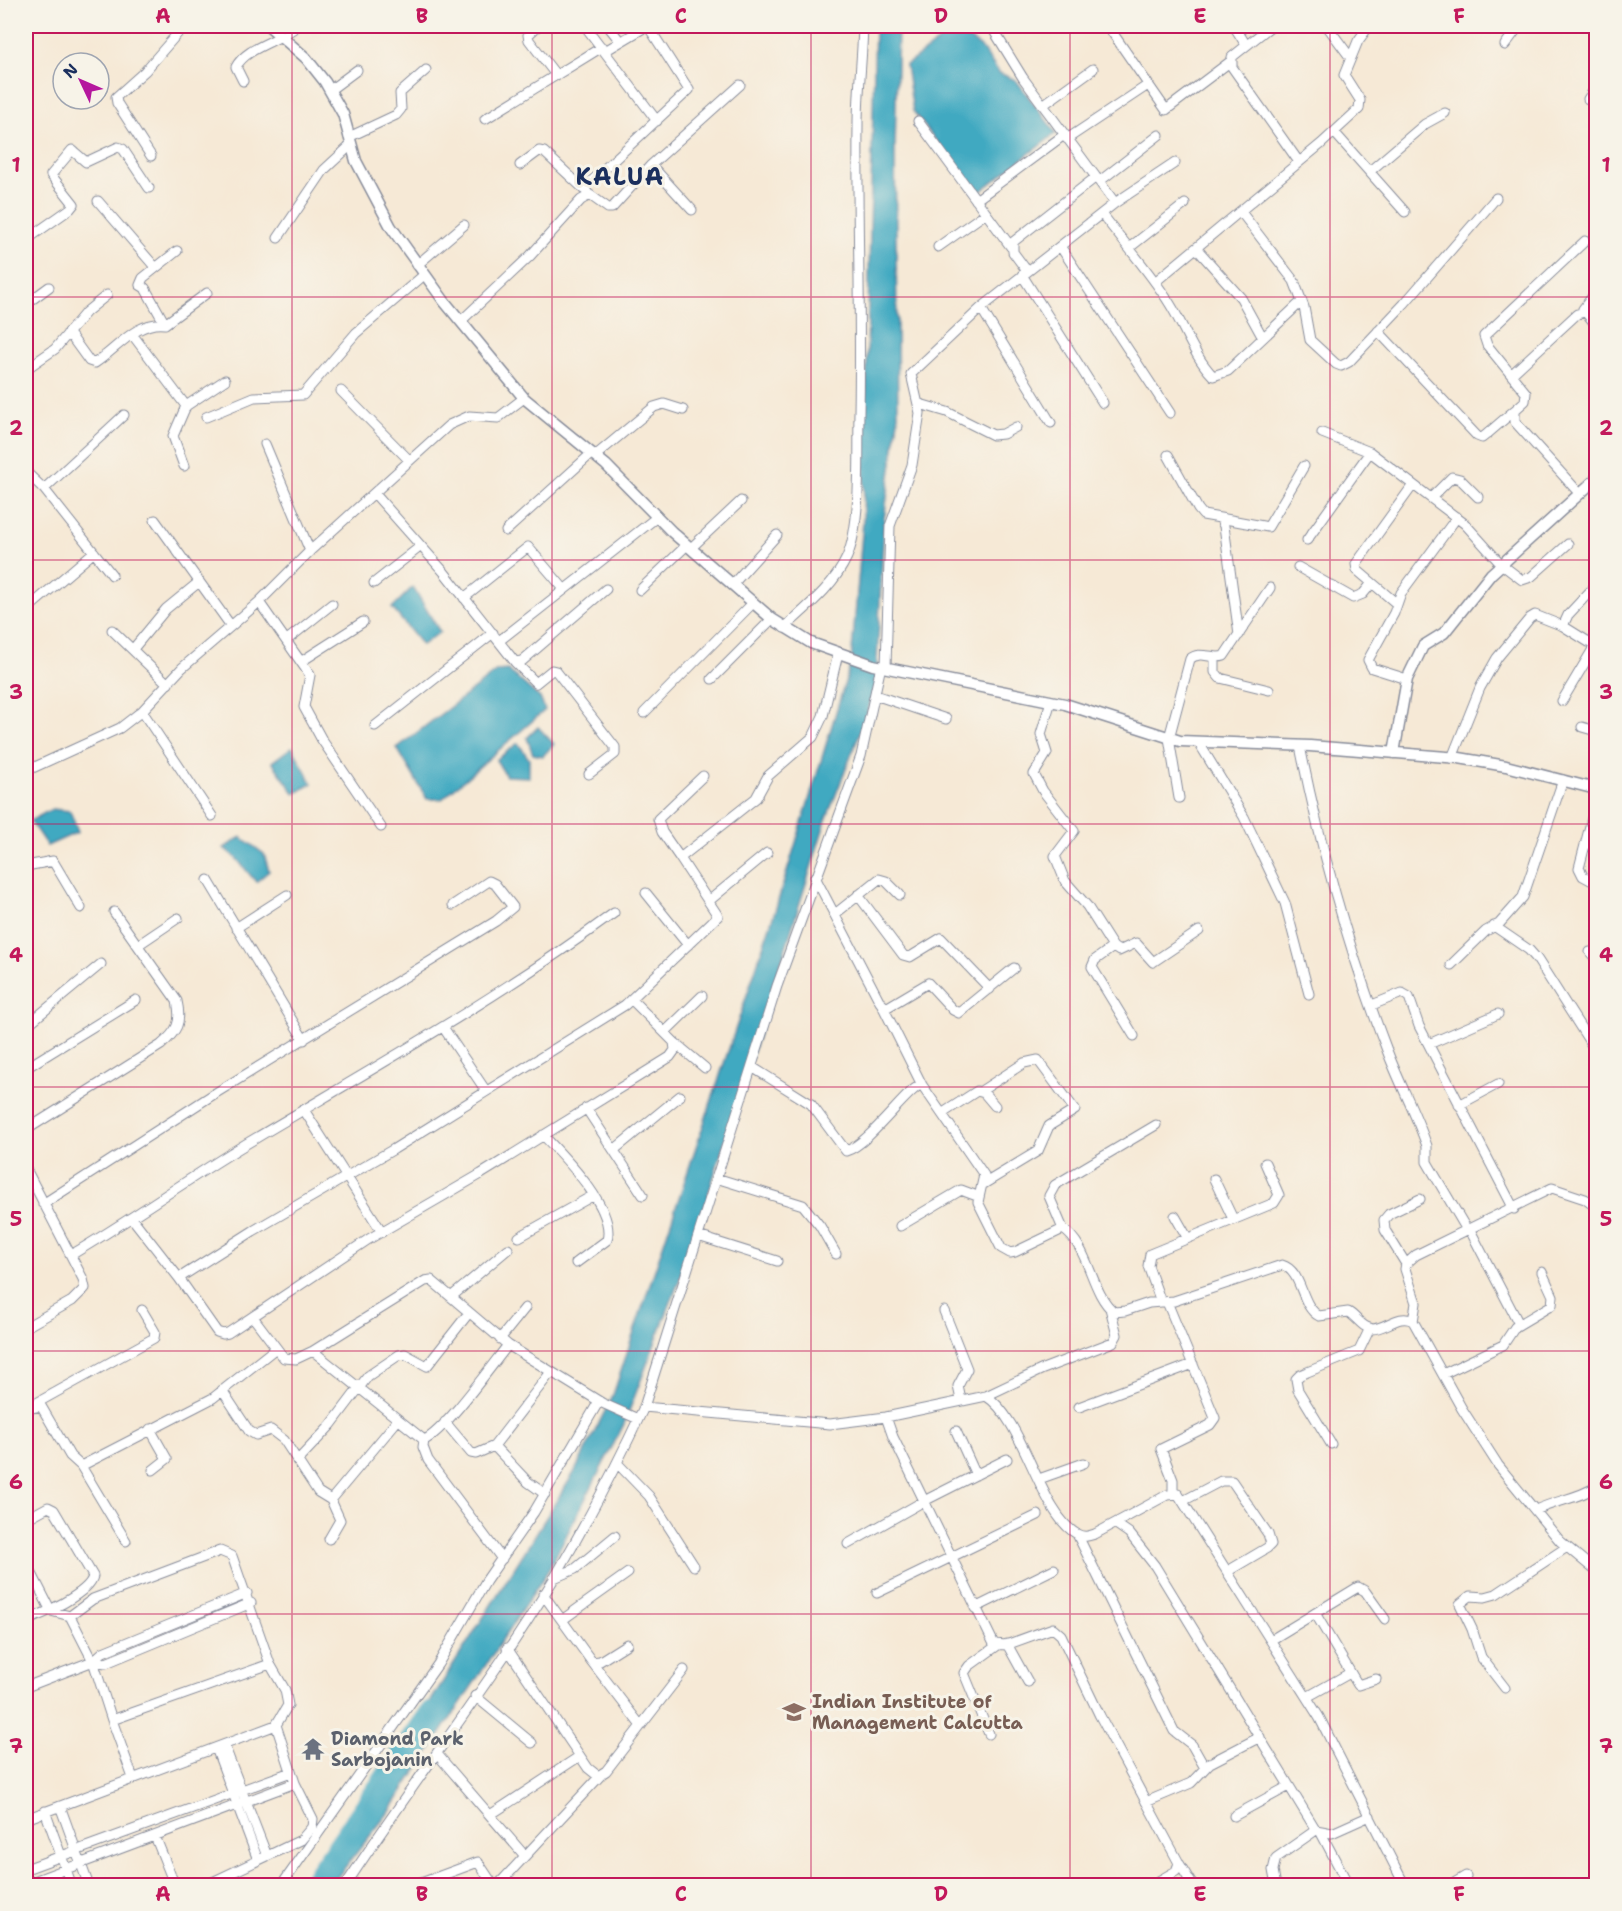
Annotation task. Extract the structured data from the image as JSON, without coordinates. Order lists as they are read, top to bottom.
{
  "districts": ["KALUA"],
  "places": {
    "school or university": ["Indian Institute of Management Calcutta"],
    "temple": ["Diamond Park Sarbojanin"]
  },
  "north": "top left",
  "grid": {
    "columns": [
      "A",
      "B",
      "C",
      "D",
      "E",
      "F"
    ],
    "rows": [
      "1",
      "2",
      "3",
      "4",
      "5",
      "6",
      "7"
    ]
  }
}
